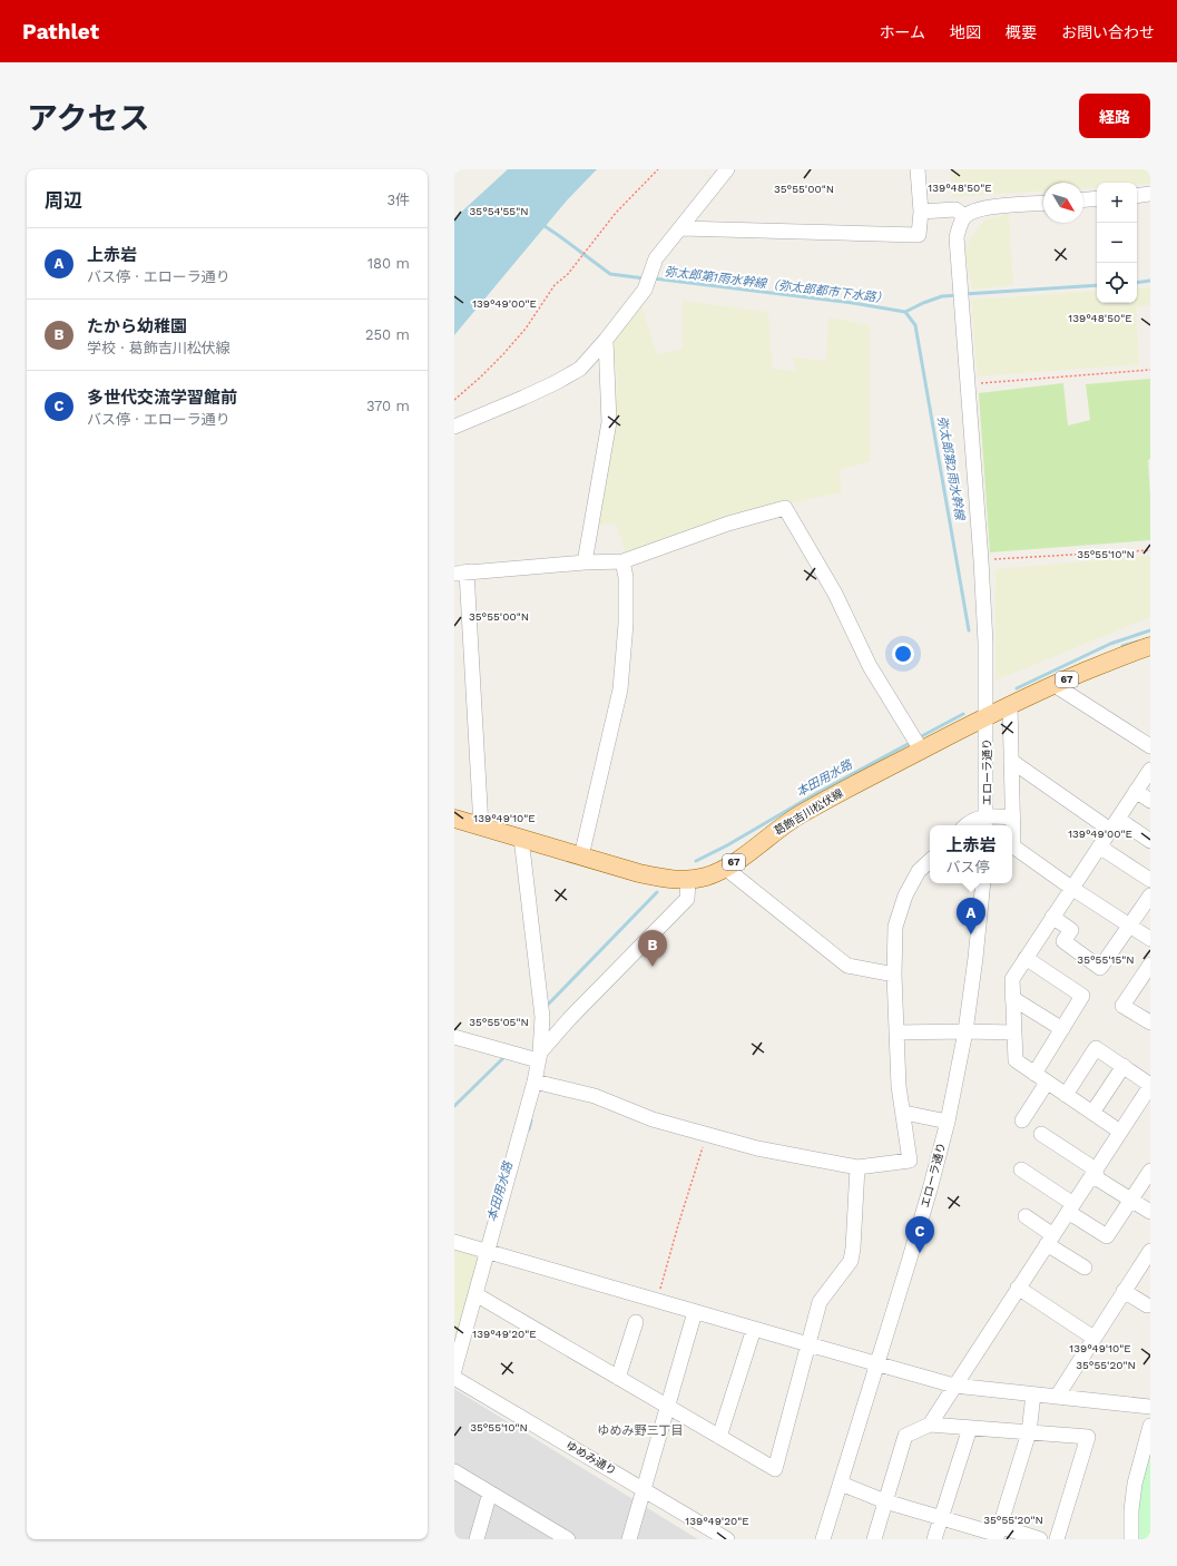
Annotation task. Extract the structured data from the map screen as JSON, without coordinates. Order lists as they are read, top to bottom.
{
  "streets": {
    "main road": ["67", "葛飾吉川松伏線"],
    "street": ["エローラ通り", "ゆめみ通り"]
  },
  "crossings": [
    ["エローラ通り", "葛飾吉川松伏線"]
  ],
  "districts": ["ゆめみ野三丁目"],
  "water": ["弥太郎第1雨水幹線（弥太郎都市下水路）", "弥太郎第2雨水幹線", "本田用水路"],
  "north": "bottom right",
  "page": {
    "header": "Pathlet",
    "nav": [
      "ホーム",
      "地図",
      "概要",
      "お問い合わせ"
    ],
    "title": "アクセス",
    "buttons": "経路",
    "heading": ["周辺", "3件"],
    "map_buttons": ["+", "−"],
    "list": [
      {
        "mark": "A",
        "name": "上赤岩",
        "note": "バス停 · エローラ通り",
        "value": "180 m"
      },
      {
        "mark": "B",
        "name": "たから幼稚園",
        "note": "学校 · 葛飾吉川松伏線",
        "value": "250 m"
      },
      {
        "mark": "C",
        "name": "多世代交流学習館前",
        "note": "バス停 · エローラ通り",
        "value": "370 m"
      }
    ],
    "popup": ["上赤岩", "バス停"],
    "pins": ["A", "B", "C"]
  },
  "coordinates": [
    "139°48'50\"E",
    "35°55'00\"N",
    "35°54'55\"N",
    "139°49'00\"E",
    "35°55'10\"N",
    "139°49'10\"E",
    "35°55'15\"N",
    "35°55'05\"N",
    "139°49'20\"E",
    "35°55'20\"N"
  ]
}
